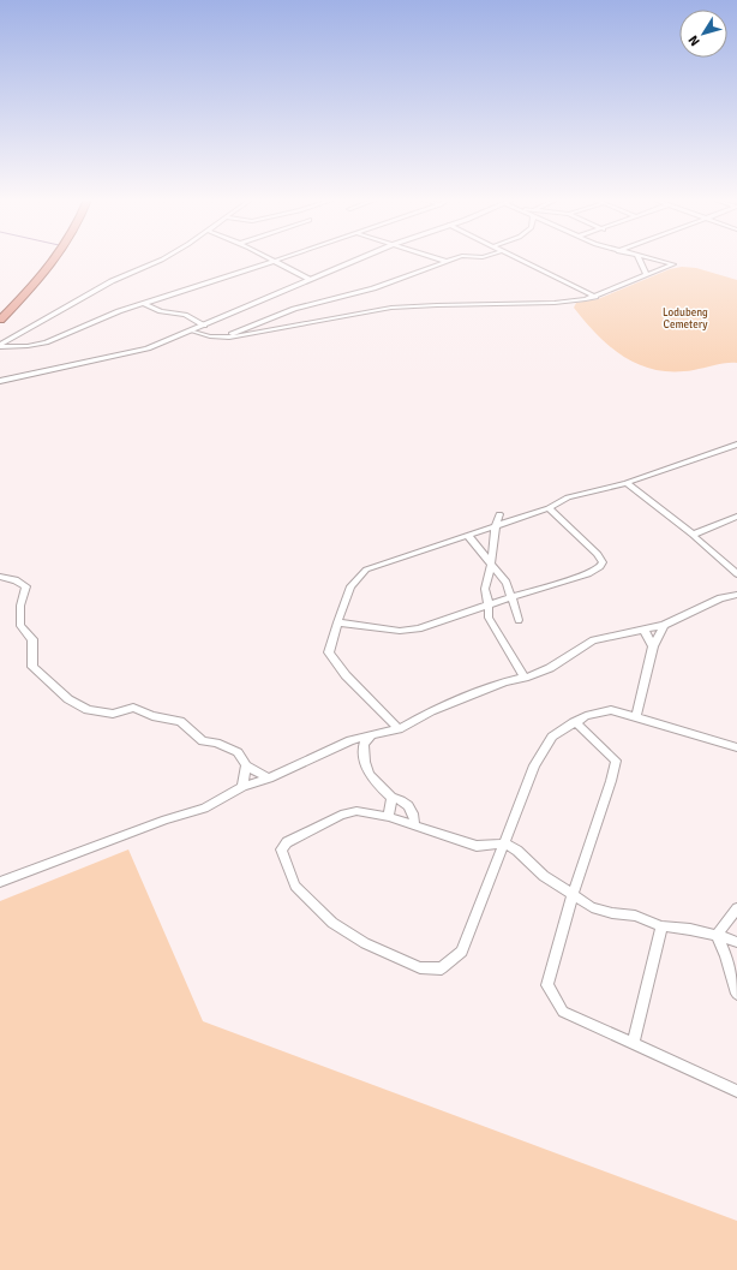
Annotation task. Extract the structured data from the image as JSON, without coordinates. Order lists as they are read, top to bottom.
{
  "parks": ["Lodubeng Cemetery"],
  "north": "bottom left"
}
